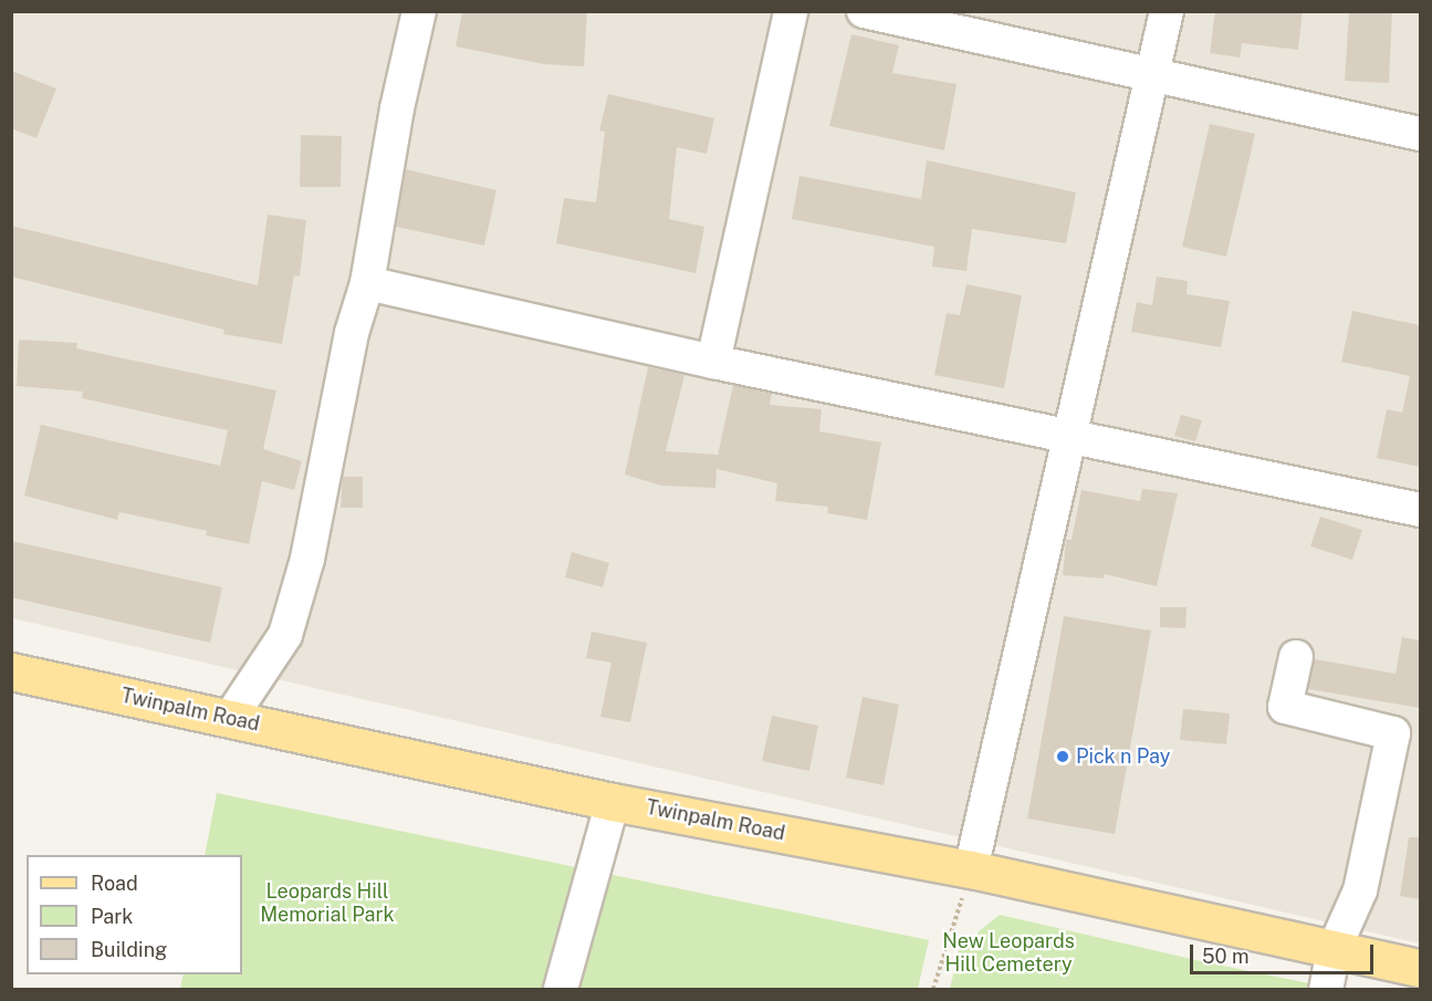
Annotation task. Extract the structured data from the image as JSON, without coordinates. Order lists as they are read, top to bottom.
{
  "streets": {
    "main road": ["Twinpalm Road"]
  },
  "parks": ["Leopards Hill Memorial Park", "New Leopards Hill Cemetery"],
  "places": ["Pick n Pay"],
  "legend": ["Road", "Park", "Building"],
  "scale_bar": "50 m"
}
